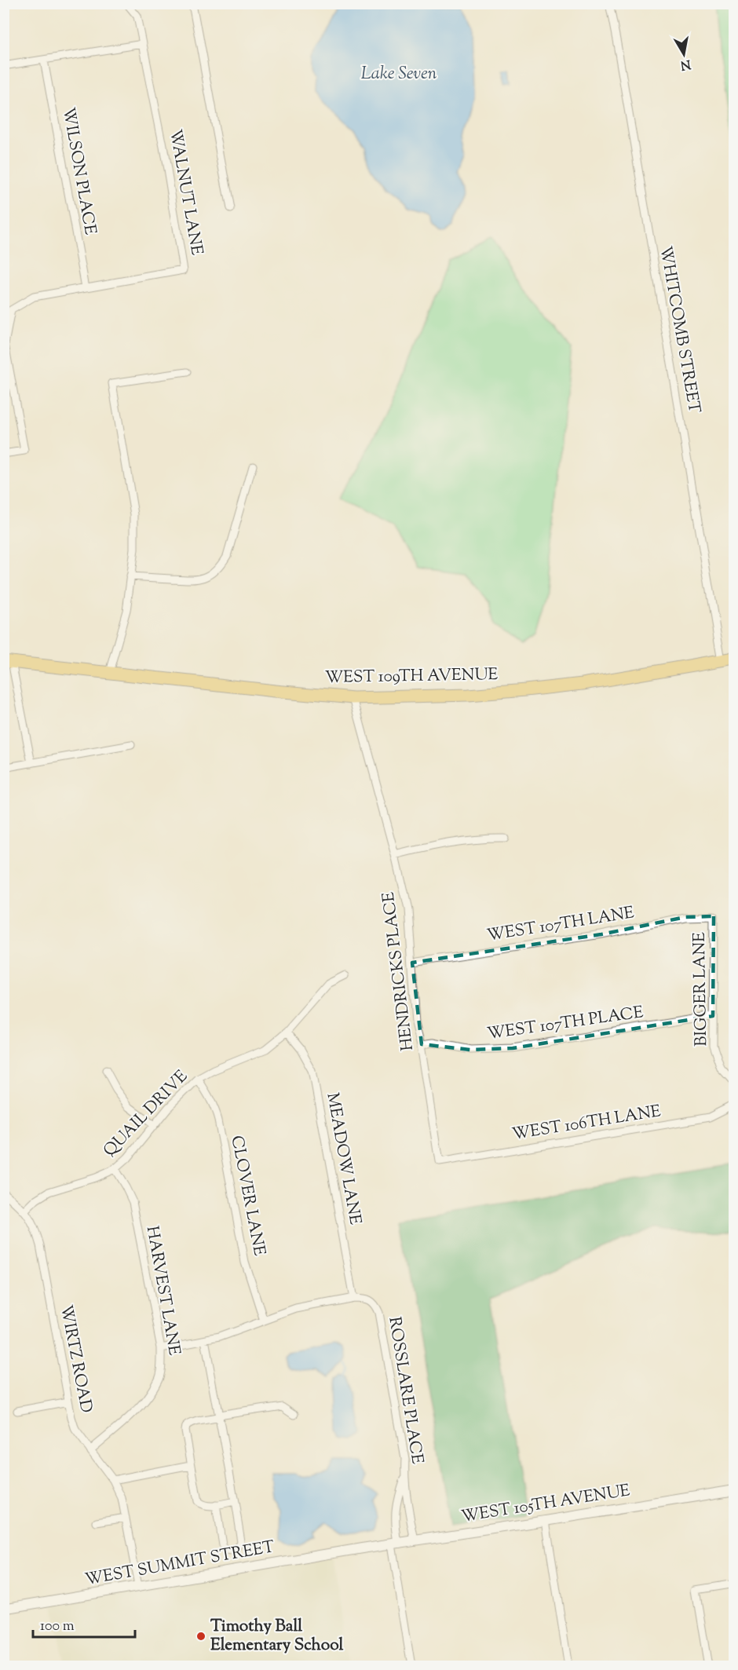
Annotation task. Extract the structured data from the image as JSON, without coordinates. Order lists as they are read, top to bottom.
{
  "streets": {
    "main road": ["WEST 109TH AVENUE"],
    "street": [
      "WILSON PLACE",
      "WALNUT LANE",
      "WHITCOMB STREET",
      "WEST 107TH LANE",
      "HENDRICKS PLACE",
      "BIGGER LANE",
      "WEST 107TH PLACE",
      "QUAIL DRIVE",
      "WEST 106TH LANE",
      "MEADOW LANE",
      "CLOVER LANE",
      "HARVEST LANE",
      "WIRTZ ROAD",
      "ROSSLARE PLACE",
      "WEST 105TH AVENUE",
      "WEST SUMMIT STREET"
    ]
  },
  "crossings": [
    ["WILSON PLACE", "WALNUT LANE"],
    ["WHITCOMB STREET", "WEST 109TH AVENUE"],
    ["WEST 109TH AVENUE", "HENDRICKS PLACE"],
    ["WEST 107TH LANE", "HENDRICKS PLACE"],
    ["WEST 107TH LANE", "BIGGER LANE"],
    ["HENDRICKS PLACE", "WEST 107TH PLACE"],
    ["HENDRICKS PLACE", "WEST 106TH LANE"],
    ["BIGGER LANE", "WEST 107TH PLACE"],
    ["QUAIL DRIVE", "MEADOW LANE"],
    ["QUAIL DRIVE", "CLOVER LANE"],
    ["QUAIL DRIVE", "HARVEST LANE"],
    ["QUAIL DRIVE", "WIRTZ ROAD"],
    ["MEADOW LANE", "ROSSLARE PLACE"],
    ["HARVEST LANE", "WIRTZ ROAD"],
    ["WIRTZ ROAD", "WEST SUMMIT STREET"],
    ["ROSSLARE PLACE", "WEST 105TH AVENUE"],
    ["WEST 105TH AVENUE", "WEST SUMMIT STREET"]
  ],
  "water": ["Lake Seven"],
  "places": ["Timothy Ball Elementary School"],
  "scale_bar": "100 m",
  "north": "bottom"
}
